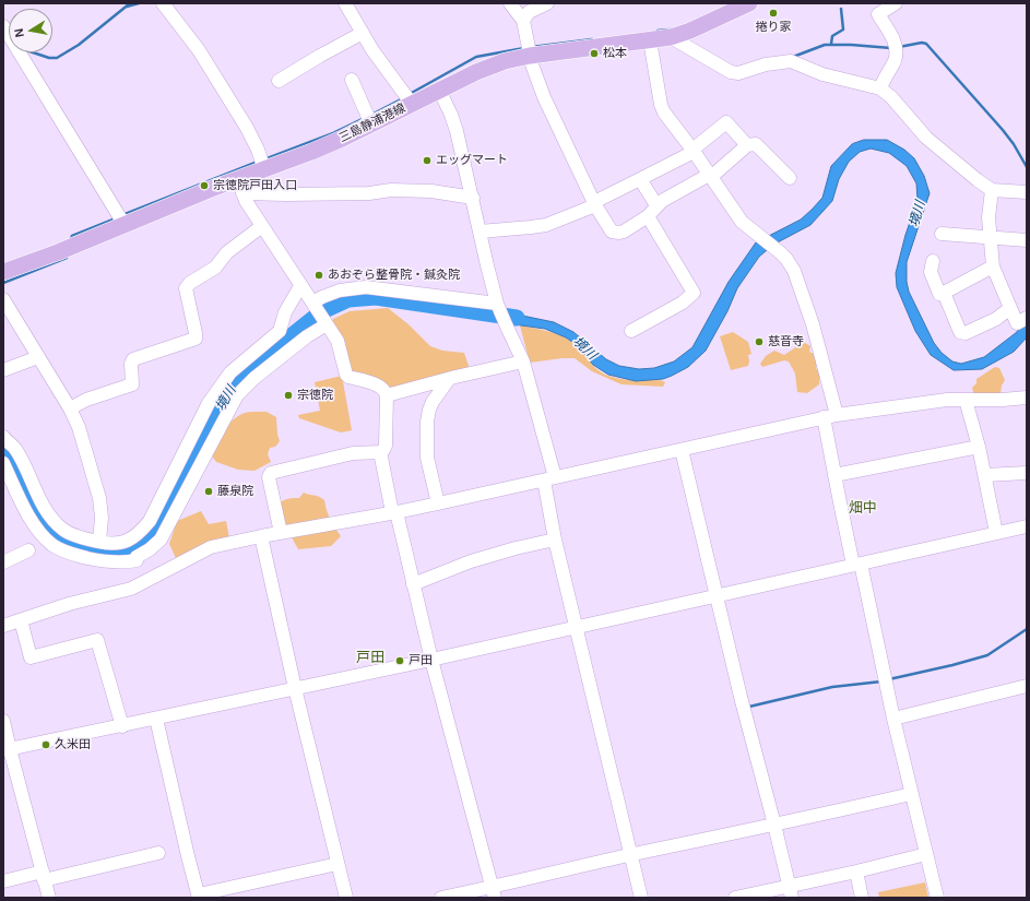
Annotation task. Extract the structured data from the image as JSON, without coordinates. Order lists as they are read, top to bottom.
{
  "streets": {
    "main road": ["三島静浦港線"]
  },
  "districts": ["畑中", "戸田"],
  "water": ["境川"],
  "places": [
    "捲り家",
    "松本",
    "エッグマート",
    "宗徳院戸田入口",
    "あおぞら整骨院・鍼灸院",
    "慈音寺",
    "宗徳院",
    "藤泉院",
    "戸田",
    "久米田"
  ],
  "north": "left"
}
